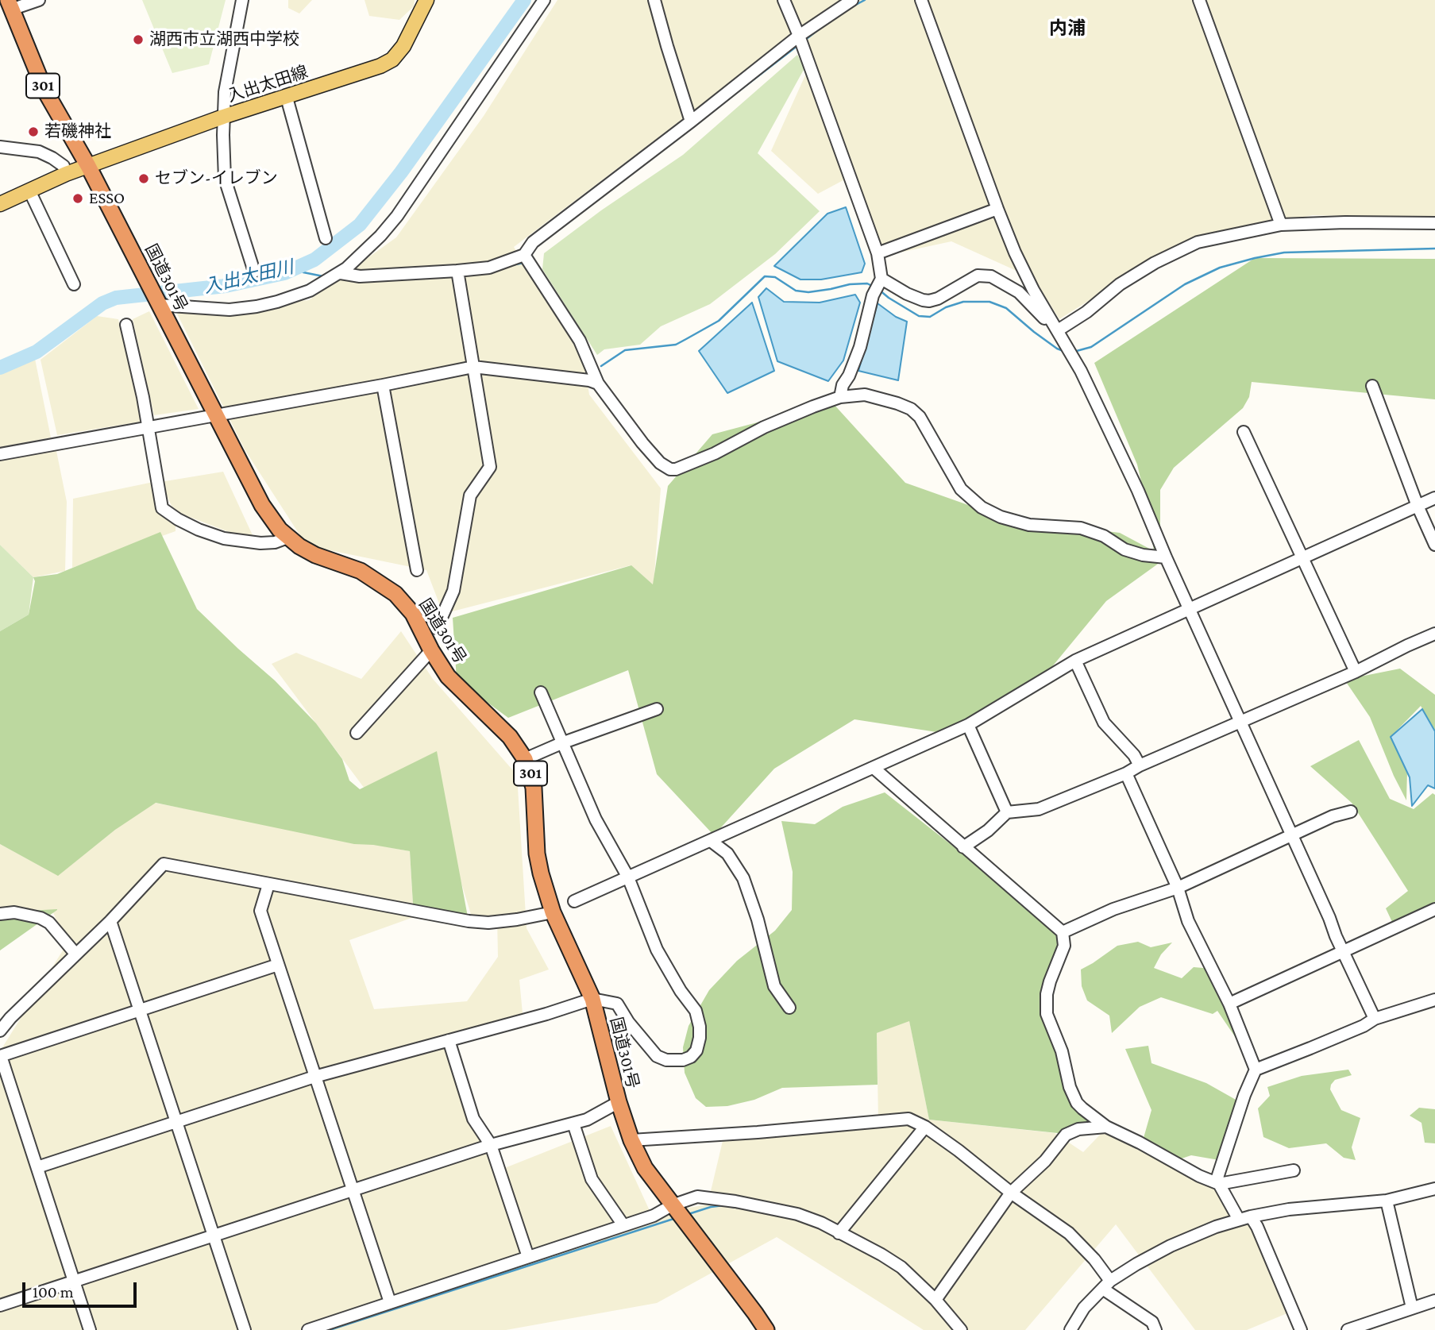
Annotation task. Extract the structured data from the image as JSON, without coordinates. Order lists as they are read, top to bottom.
{
  "streets": {
    "highway": ["301", "国道301号"],
    "main road": ["入出太田線"]
  },
  "crossings": [
    ["入出太田線", "国道301号"]
  ],
  "districts": ["内浦"],
  "water": ["入出太田川"],
  "places": [
    "湖西市立湖西中学校",
    "若磯神社",
    "セブン-イレブン",
    "ESSO"
  ],
  "scale_bar": "100 m"
}
